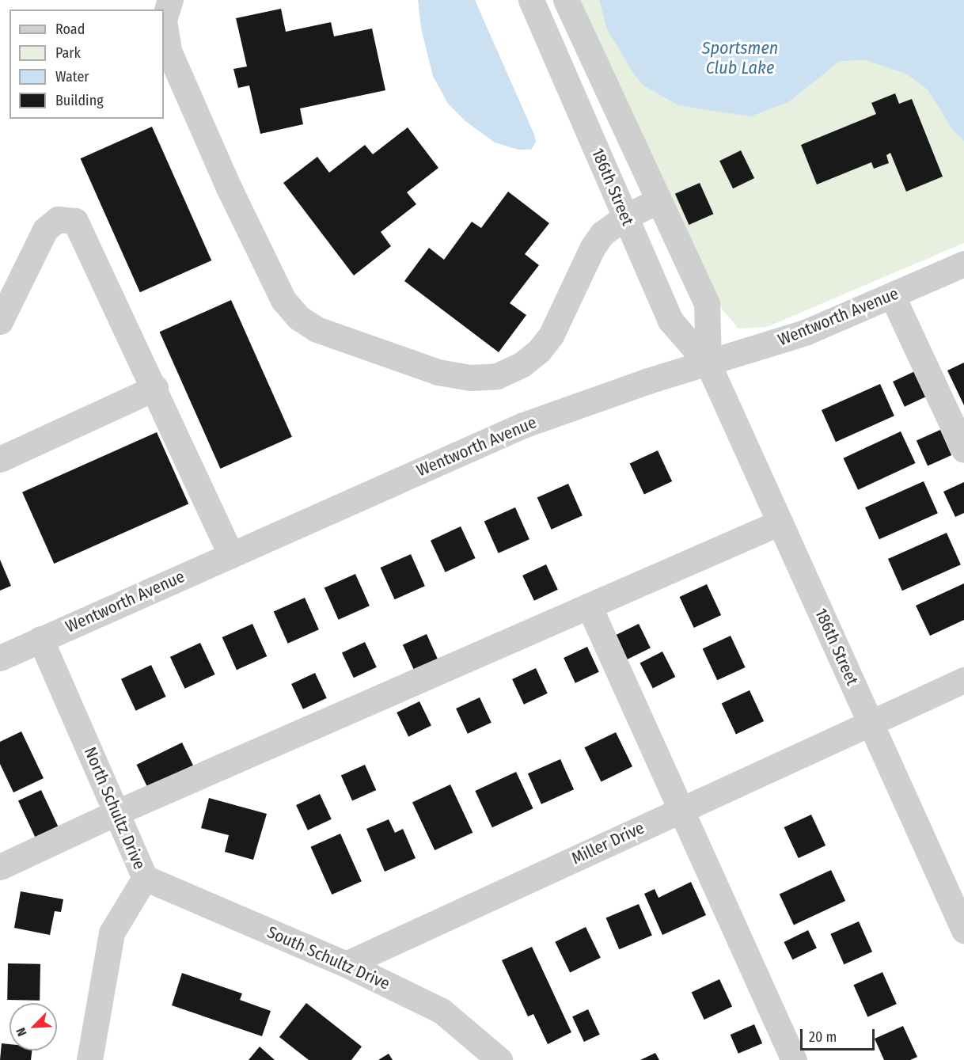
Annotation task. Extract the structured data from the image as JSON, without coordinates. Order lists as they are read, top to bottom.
{
  "streets": {
    "street": [
      "186th Street",
      "Wentworth Avenue",
      "North Schultz Drive",
      "Miller Drive",
      "South Schultz Drive"
    ]
  },
  "crossings": [
    ["186th Street", "Wentworth Avenue"],
    ["186th Street", "Miller Drive"],
    ["Wentworth Avenue", "North Schultz Drive"],
    ["North Schultz Drive", "South Schultz Drive"],
    ["Miller Drive", "South Schultz Drive"]
  ],
  "water": ["Sportsmen Club Lake"],
  "legend": [
    "Road",
    "Park",
    "Water",
    "Building"
  ],
  "scale_bar": "20 m",
  "north": "bottom left"
}
